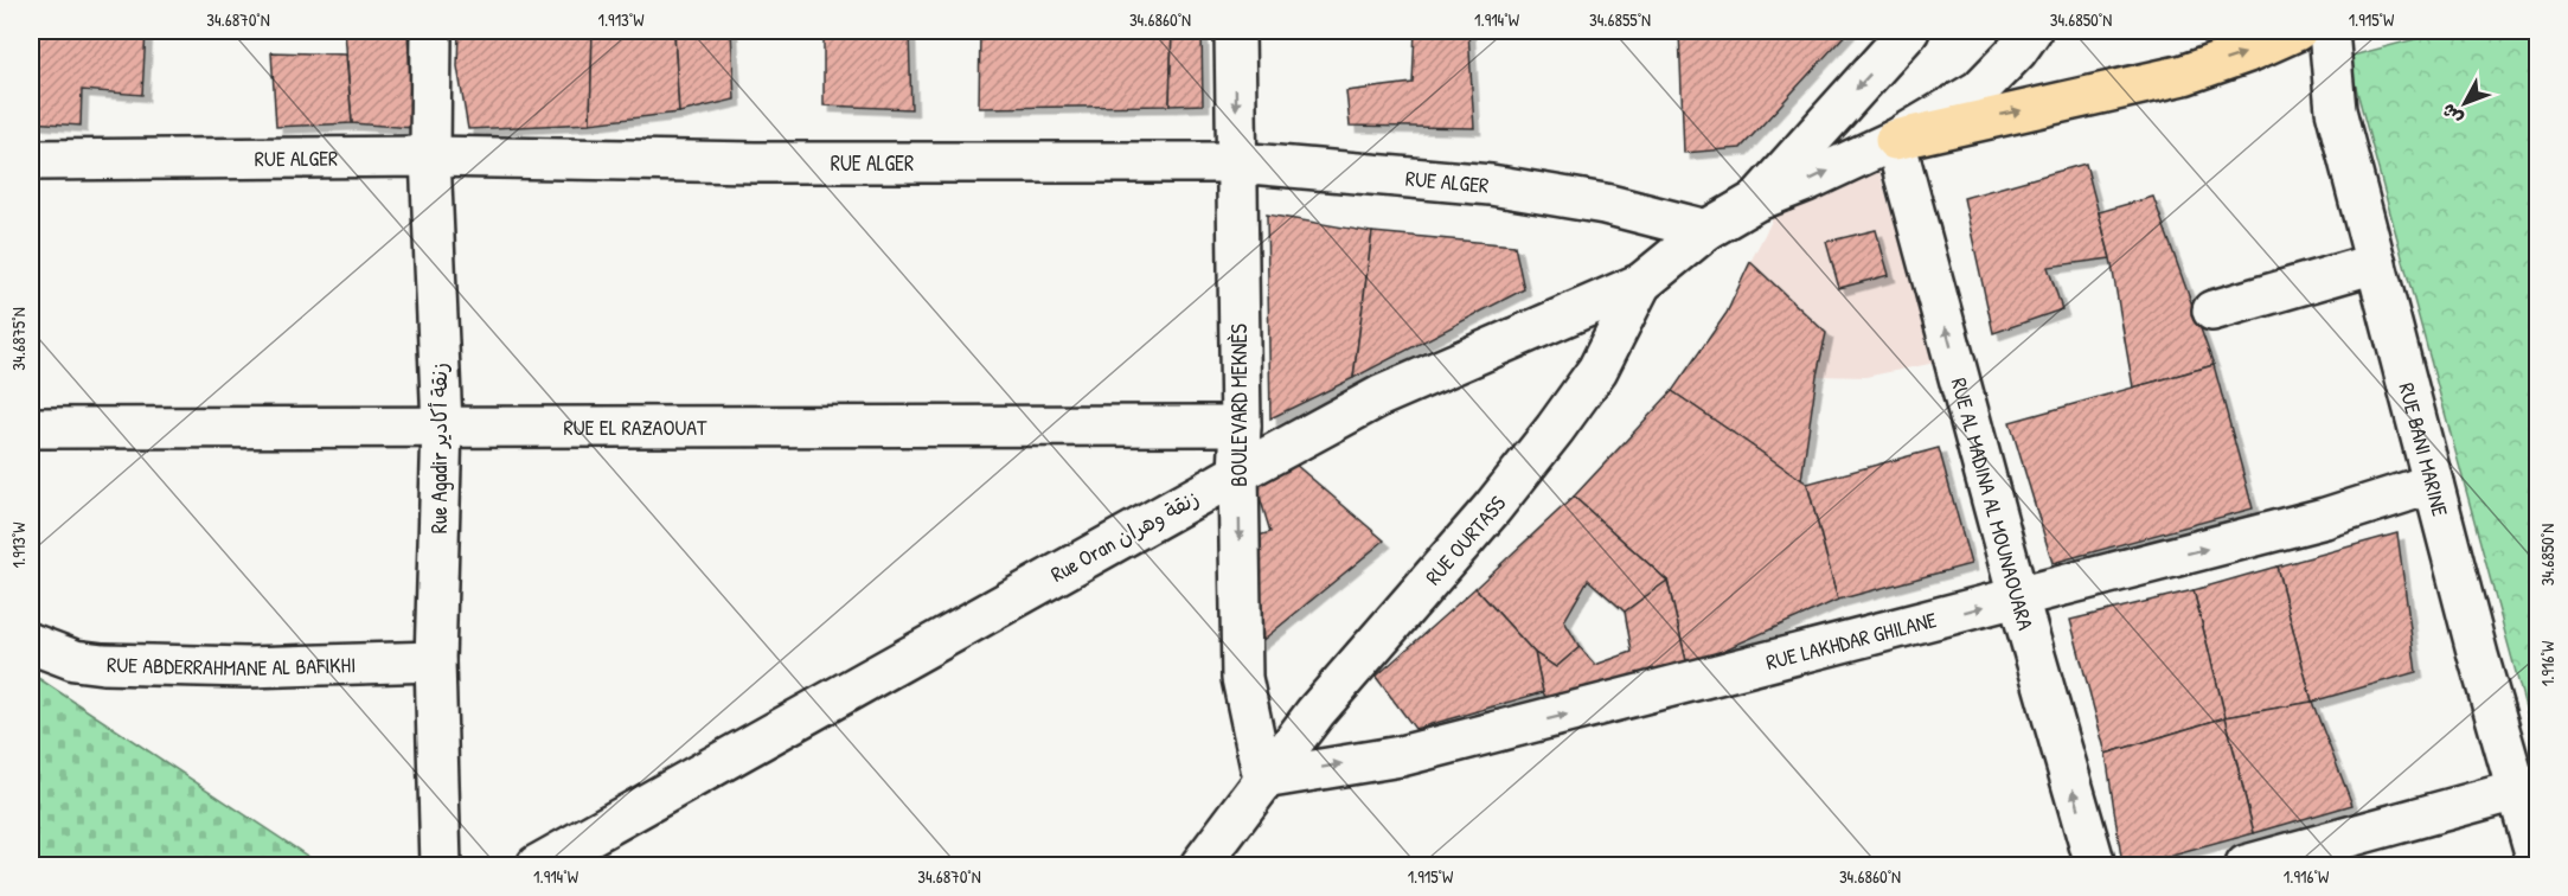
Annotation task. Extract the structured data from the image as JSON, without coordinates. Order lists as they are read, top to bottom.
{
  "streets": {
    "street": [
      "RUE ALGER",
      "BOULEVARD MEKNÈS",
      "RUE EL RAZAOUAT",
      "Rue Agadir زنقة أكادير",
      "RUE BANI MARINE",
      "RUE AL MADINA AL MOUNAOUARA",
      "Rue Oran زنقة وهران",
      "RUE OURTASS",
      "RUE LAKHDAR GHILANE",
      "RUE ABDERRAHMANE AL BAFIKHI"
    ]
  },
  "crossings": [
    ["RUE ALGER", "BOULEVARD MEKNÈS"],
    ["RUE ALGER", "Rue Agadir زنقة أكادير"],
    ["RUE ALGER", "Rue Oran زنقة وهران"],
    ["BOULEVARD MEKNÈS", "RUE EL RAZAOUAT"],
    ["BOULEVARD MEKNÈS", "Rue Oran زنقة وهران"],
    ["BOULEVARD MEKNÈS", "RUE OURTASS"],
    ["BOULEVARD MEKNÈS", "RUE LAKHDAR GHILANE"],
    ["RUE EL RAZAOUAT", "Rue Agadir زنقة أكادير"],
    ["Rue Agadir زنقة أكادير", "RUE ABDERRAHMANE AL BAFIKHI"],
    ["RUE BANI MARINE", "RUE LAKHDAR GHILANE"],
    ["RUE AL MADINA AL MOUNAOUARA", "RUE LAKHDAR GHILANE"],
    ["Rue Oran زنقة وهران", "RUE OURTASS"],
    ["RUE OURTASS", "RUE LAKHDAR GHILANE"]
  ],
  "one_way": ["BOULEVARD MEKNÈS", "RUE AL MADINA AL MOUNAOUARA"],
  "north": "bottom left",
  "coordinates": [
    "34.6870°N",
    "1.913°W",
    "34.6860°N",
    "1.914°W",
    "34.6855°N",
    "34.6850°N",
    "1.915°W",
    "34.6875°N",
    "1.916°W"
  ]
}
